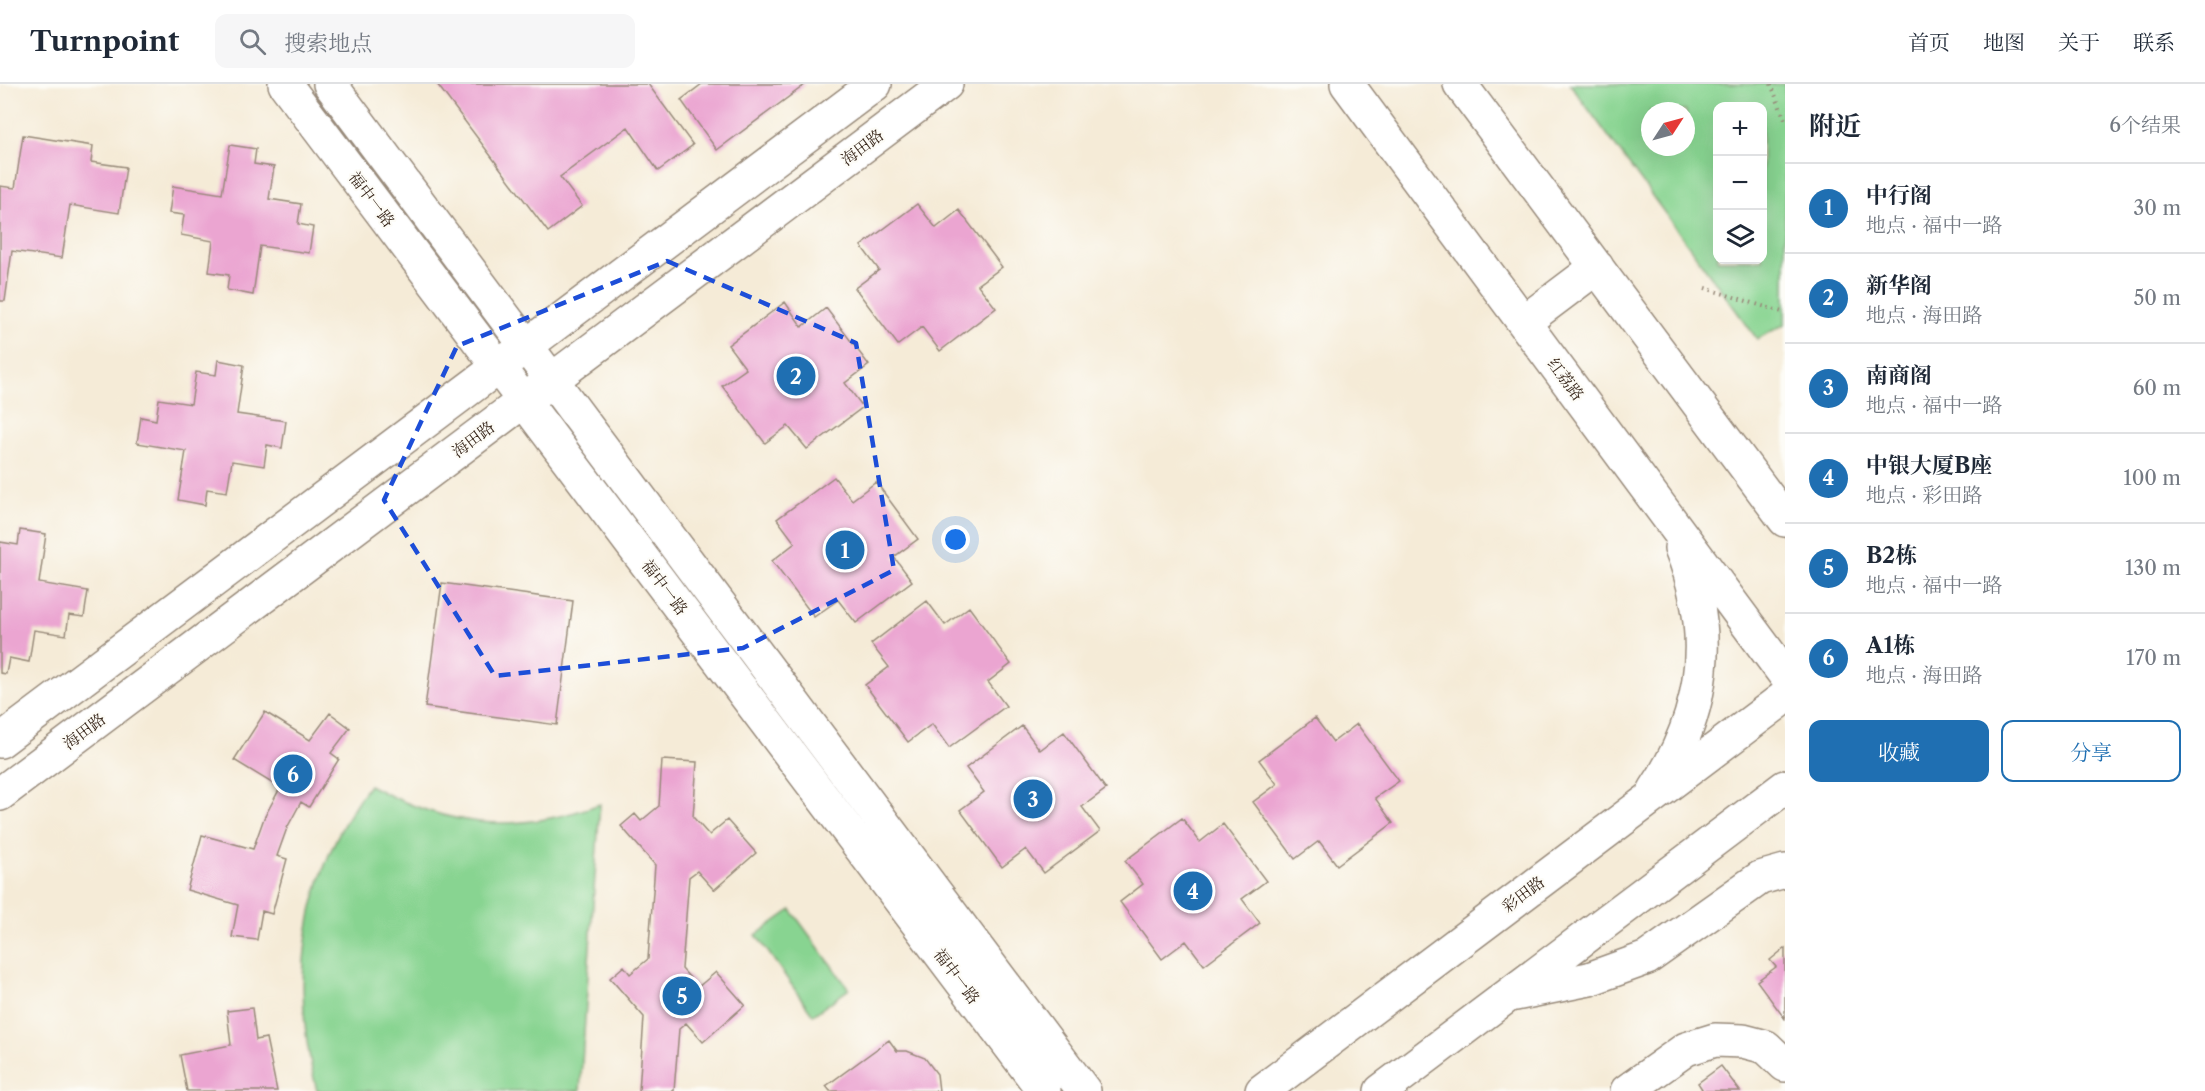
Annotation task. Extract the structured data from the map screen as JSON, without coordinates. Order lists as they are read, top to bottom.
{
  "streets": {
    "street": [
      "海田路",
      "福中一路",
      "红荔路",
      "彩田路"
    ]
  },
  "crossings": [
    ["海田路", "福中一路"]
  ],
  "north": "top right",
  "page": {
    "header": "Turnpoint",
    "search": "搜索地点",
    "nav": [
      "首页",
      "地图",
      "关于",
      "联系"
    ],
    "heading": ["附近", "6个结果"],
    "map_buttons": ["+", "−"],
    "list": [
      {
        "mark": "1",
        "name": "中行阁",
        "note": "地点 · 福中一路",
        "value": "30 m"
      },
      {
        "mark": "2",
        "name": "新华阁",
        "note": "地点 · 海田路",
        "value": "50 m"
      },
      {
        "mark": "3",
        "name": "南商阁",
        "note": "地点 · 福中一路",
        "value": "60 m"
      },
      {
        "mark": "4",
        "name": "中银大厦B座",
        "note": "地点 · 彩田路",
        "value": "100 m"
      },
      {
        "mark": "5",
        "name": "B2栋",
        "note": "地点 · 福中一路",
        "value": "130 m"
      },
      {
        "mark": "6",
        "name": "A1栋",
        "note": "地点 · 海田路",
        "value": "170 m"
      }
    ],
    "pins": [
      "2",
      "1",
      "6",
      "3",
      "4",
      "5"
    ],
    "buttons": ["收藏", "分享"]
  }
}
